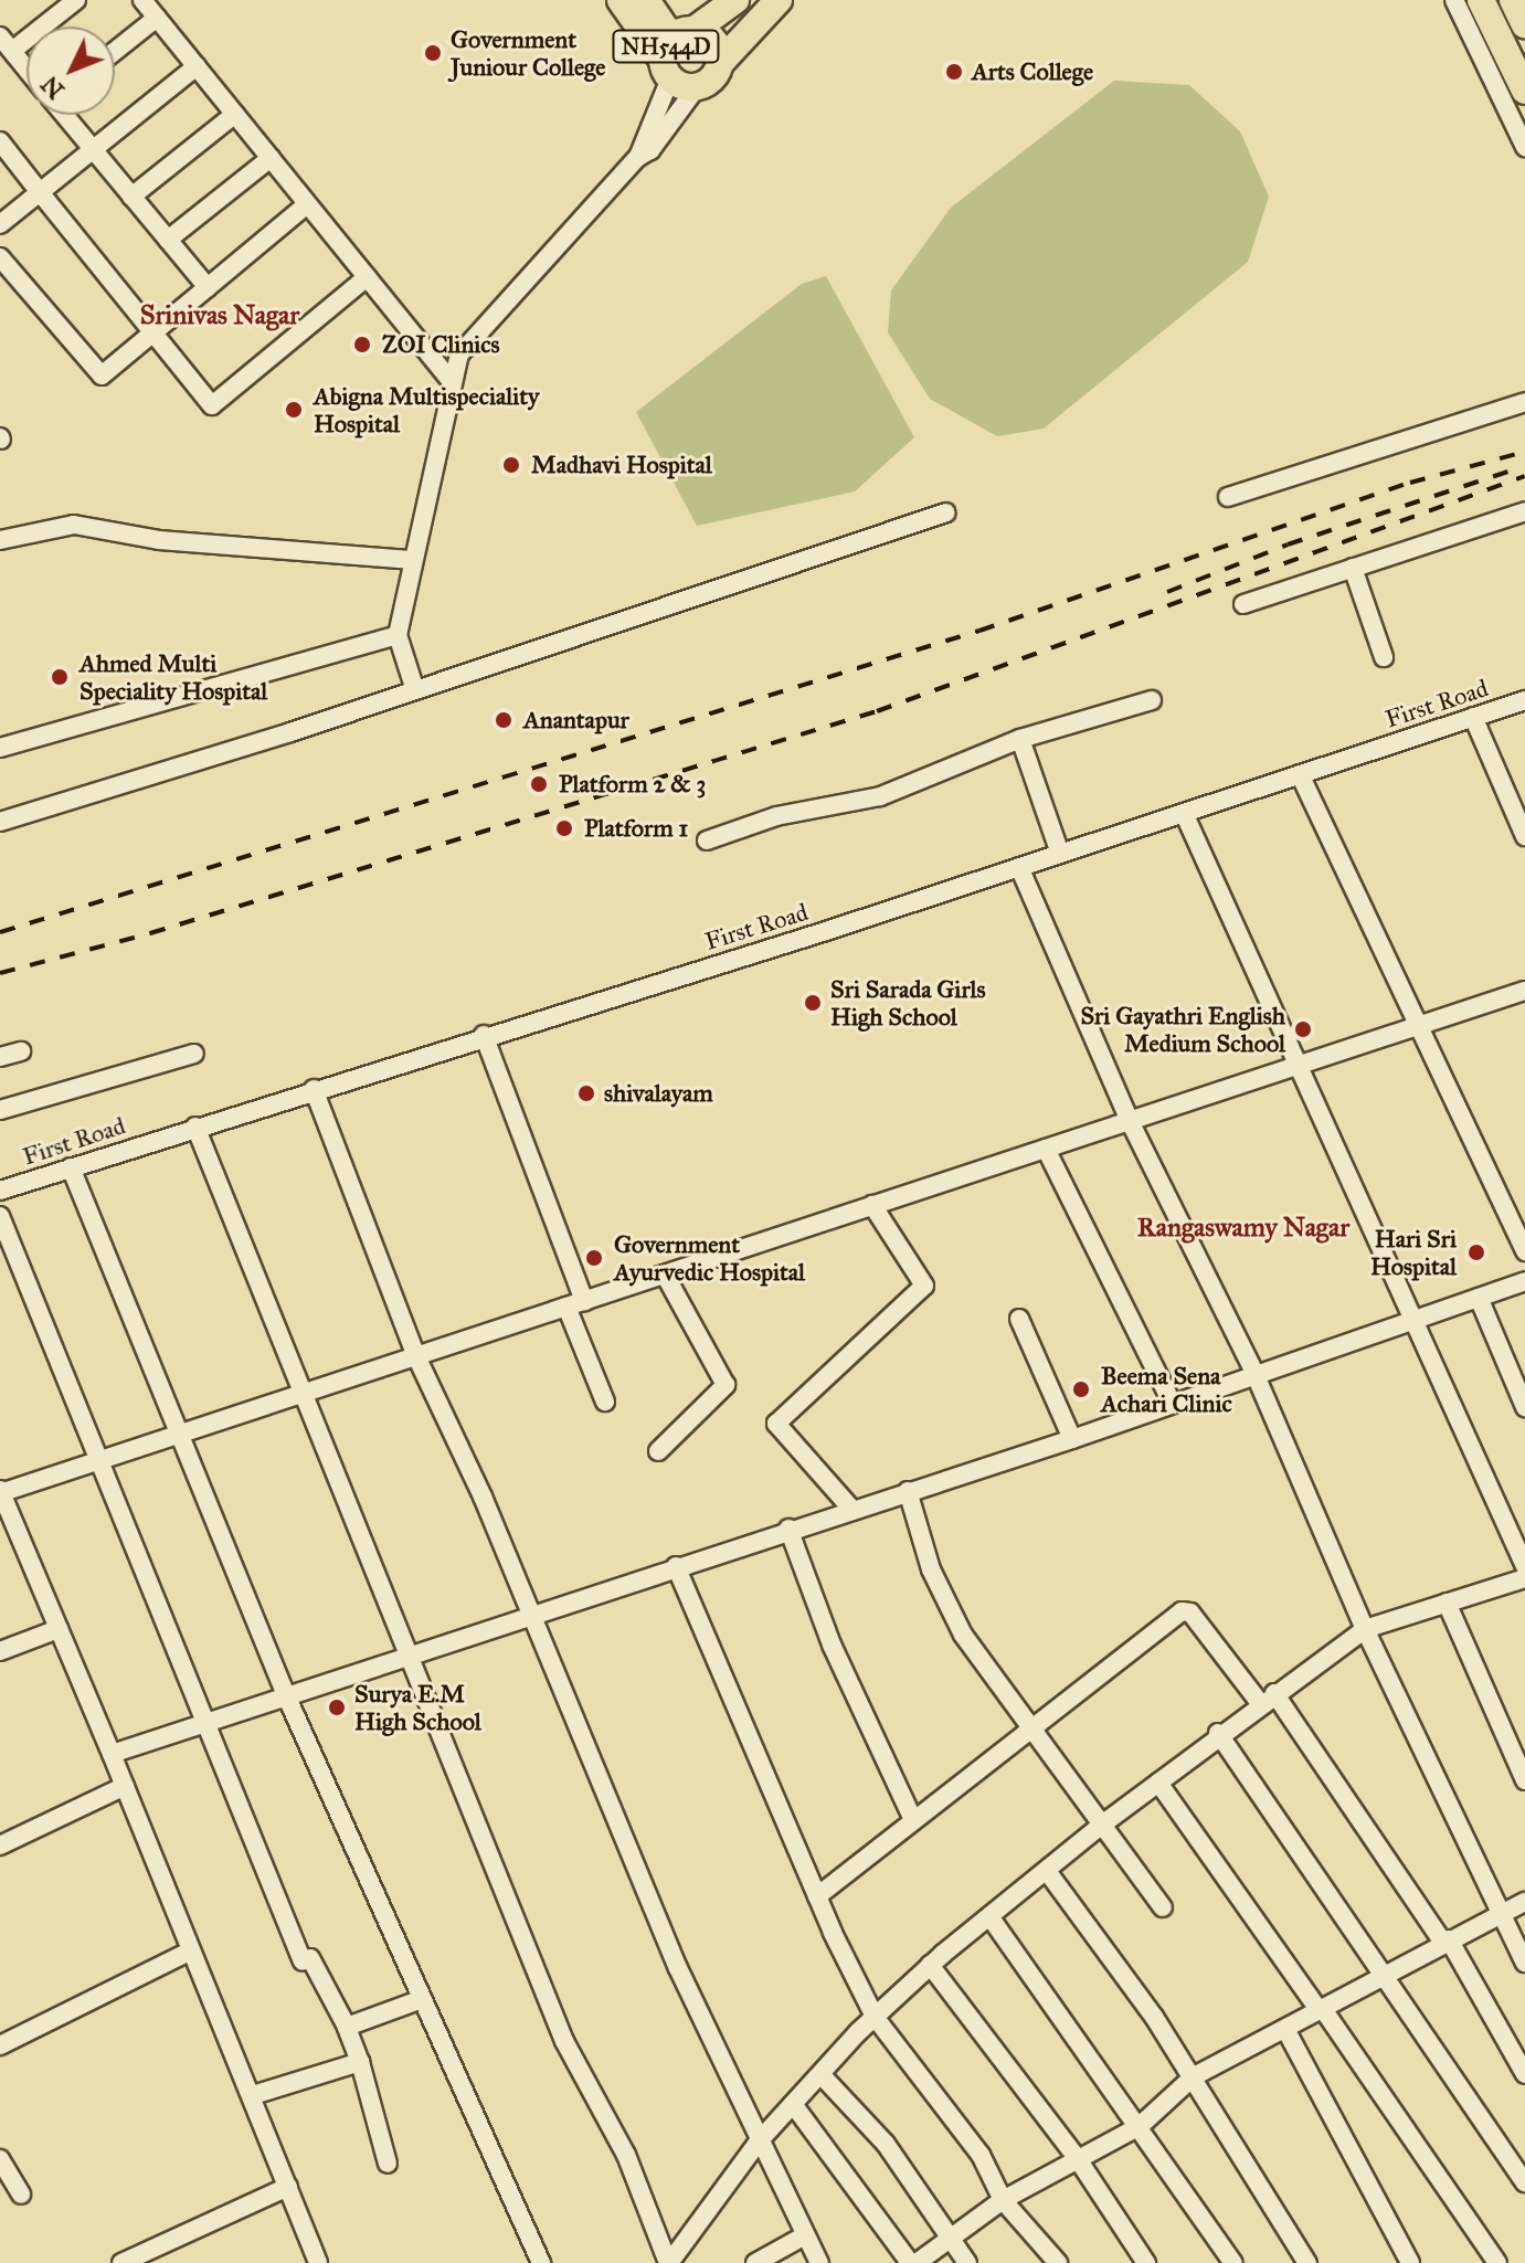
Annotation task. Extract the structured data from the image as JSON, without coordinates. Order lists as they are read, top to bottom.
{
  "streets": {
    "highway": ["NH544D"],
    "street": ["First Road"]
  },
  "districts": ["Srinivas Nagar", "Rangaswamy Nagar"],
  "places": [
    "Government Juniour College",
    "Arts College",
    "ZOI Clinics",
    "Abigna Multispeciality Hospital",
    "Madhavi Hospital",
    "Ahmed Multi Speciality Hospital",
    "Anantapur",
    "Platform 2 & 3",
    "Platform 1",
    "Sri Sarada Girls High School",
    "Sri Gayathri English Medium School",
    "shivalayam",
    "Hari Sri Hospital",
    "Government Ayurvedic Hospital",
    "Beema Sena Achari Clinic",
    "Surya E.M High School"
  ],
  "north": "bottom left"
}
